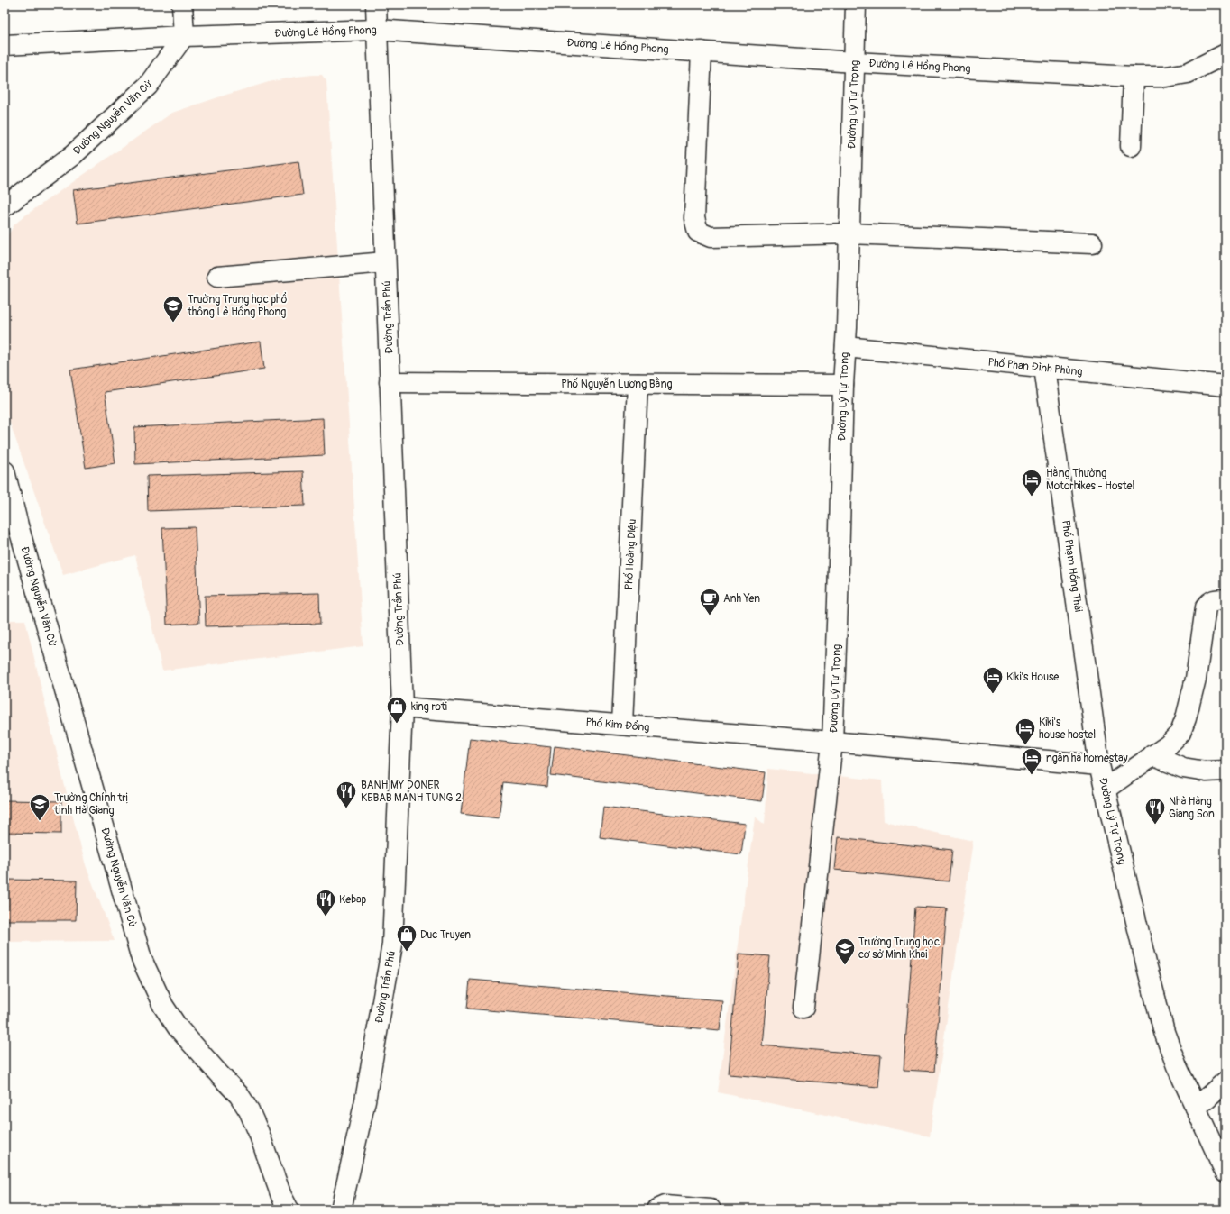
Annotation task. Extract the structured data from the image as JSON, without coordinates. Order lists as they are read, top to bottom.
{
  "streets": {
    "street": [
      "Đường Lê Hồng Phong",
      "Đường Lý Tự Trọng",
      "Đường Nguyễn Văn Cừ",
      "Đường Trần Phú",
      "Phố Phan Đình Phùng",
      "Phố Nguyễn Lương Bằng",
      "Phố Hoàng Diệu",
      "Phố Phạm Hồng Thái",
      "Phố Kim Đồng"
    ]
  },
  "crossings": [
    ["Đường Lê Hồng Phong", "Đường Lý Tự Trọng"],
    ["Đường Lê Hồng Phong", "Đường Nguyễn Văn Cừ"],
    ["Đường Lê Hồng Phong", "Đường Trần Phú"],
    ["Đường Lý Tự Trọng", "Phố Phan Đình Phùng"],
    ["Đường Lý Tự Trọng", "Phố Nguyễn Lương Bằng"],
    ["Đường Lý Tự Trọng", "Phố Phạm Hồng Thái"],
    ["Đường Lý Tự Trọng", "Phố Kim Đồng"],
    ["Đường Trần Phú", "Phố Nguyễn Lương Bằng"],
    ["Đường Trần Phú", "Phố Kim Đồng"],
    ["Phố Phan Đình Phùng", "Phố Phạm Hồng Thái"],
    ["Phố Nguyễn Lương Bằng", "Phố Hoàng Diệu"],
    ["Phố Hoàng Diệu", "Phố Kim Đồng"]
  ],
  "places": {
    "school or university": ["Truờng Trung học phổ thông Lê Hồng Phong", "Trường Chính trị tỉnh Hà Giang", "Trường Trung học cơ sở Minh Khai"],
    "hotel": [
      "Hằng Thường Motorbikes - Hostel",
      "Kiki's House",
      "Kiki's house hostel",
      "ngân hà homestay"
    ],
    "cafe": ["Anh Yen"],
    "shop": ["king roti", "Duc Truyen"],
    "restaurant": ["BANH MY DONER KEBAB MANH TUNG 2", "Nhà Hàng Giang Son", "Kebap"]
  }
}
